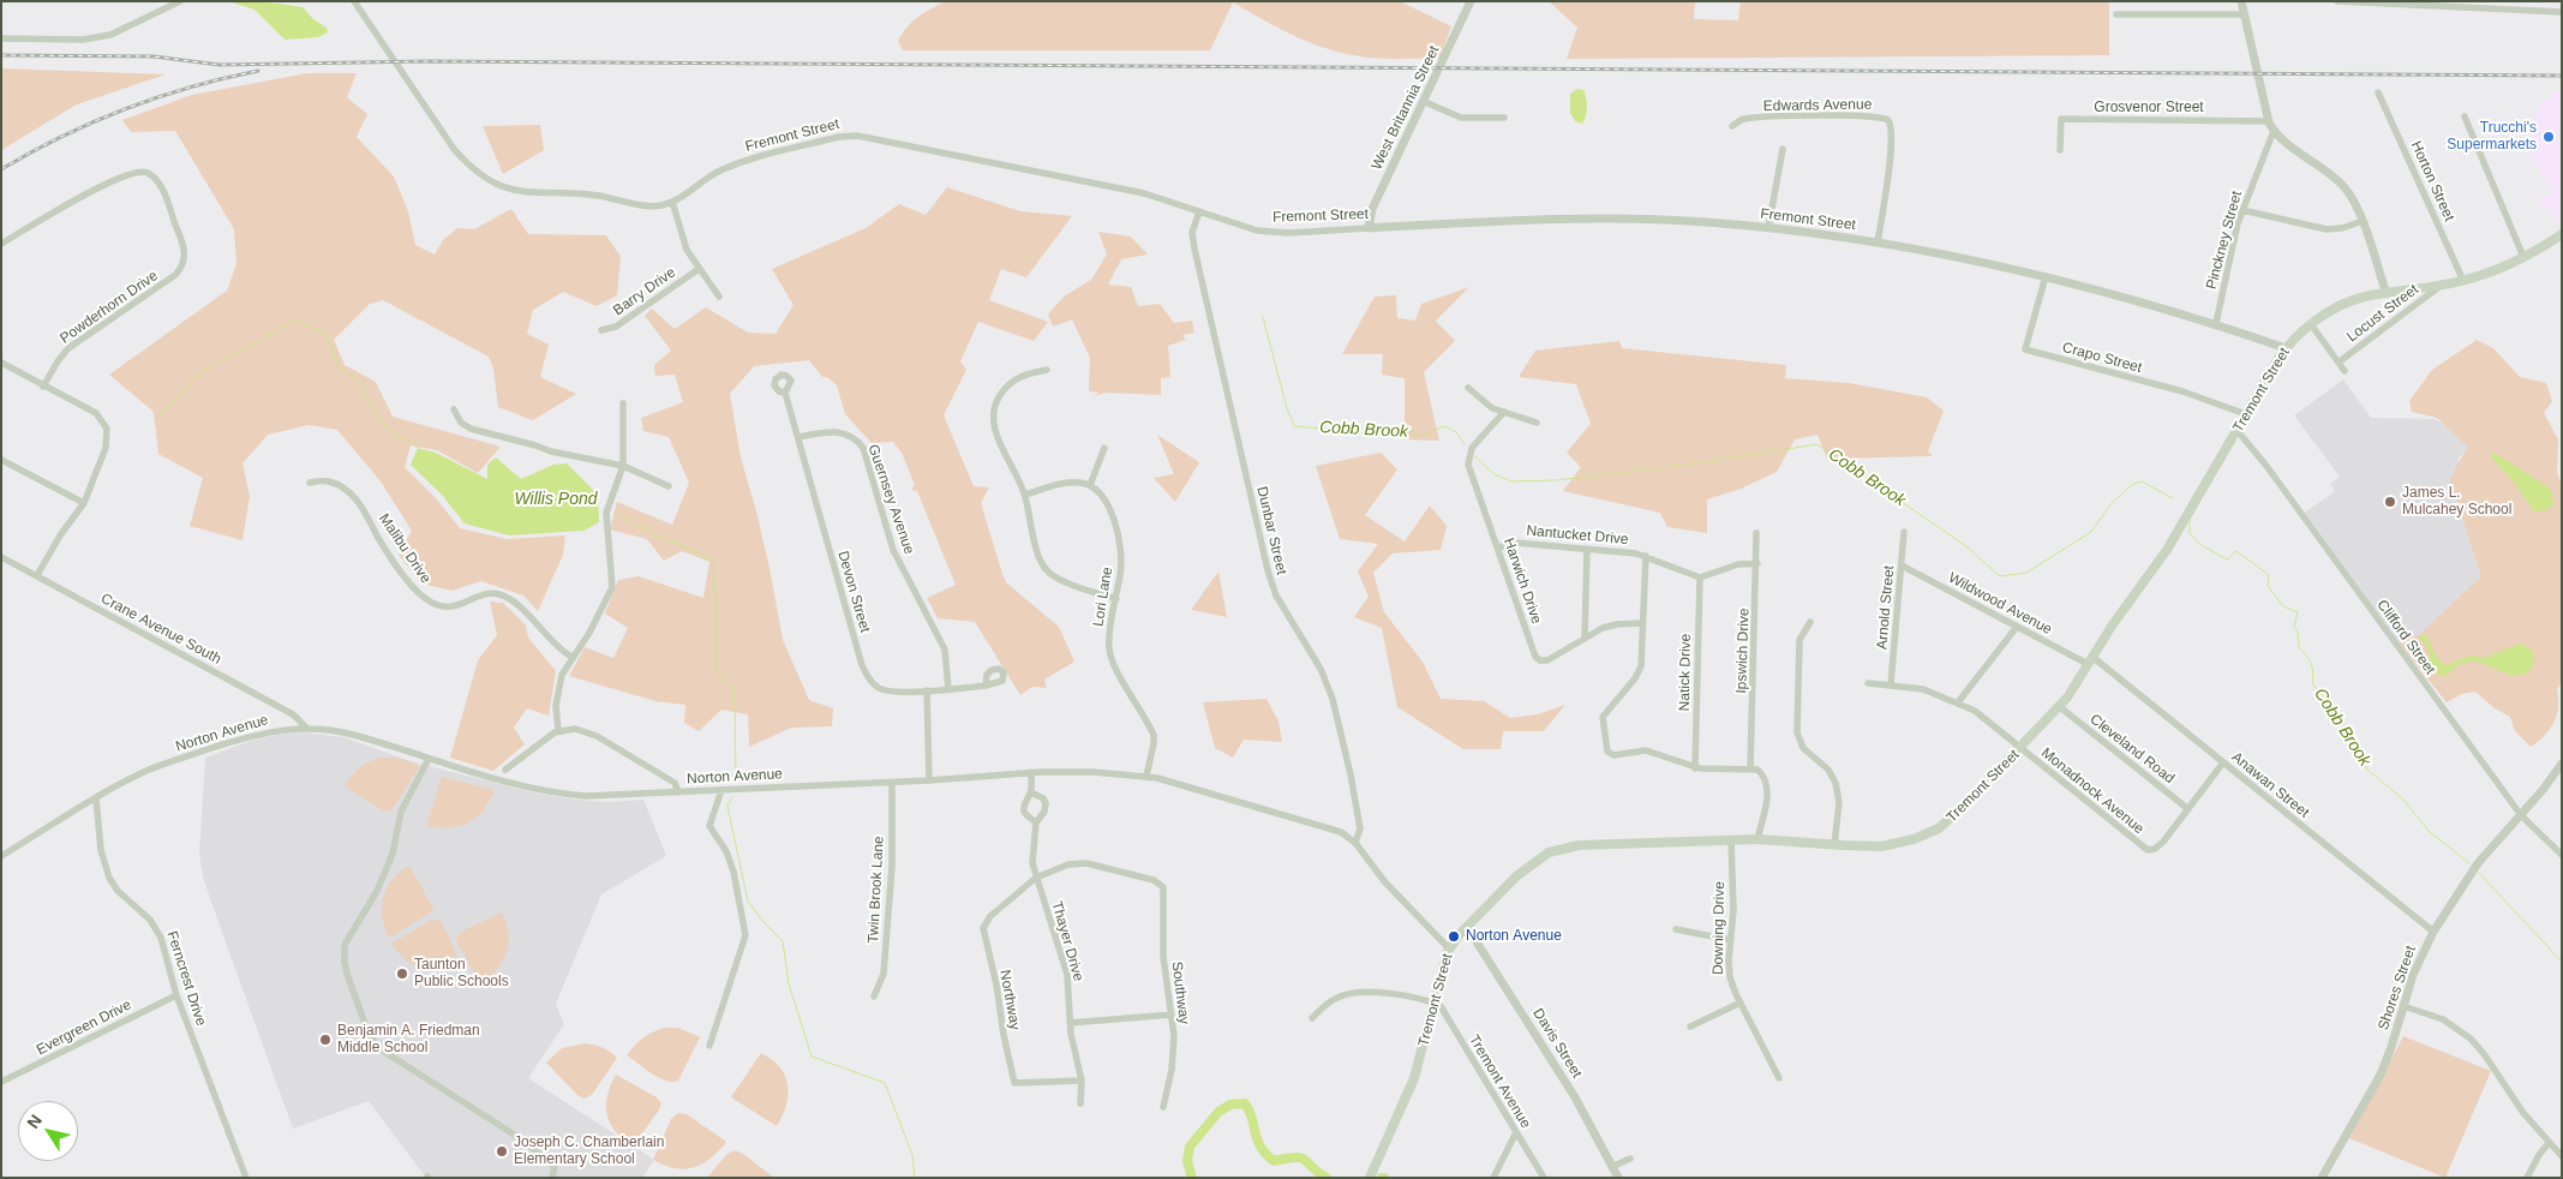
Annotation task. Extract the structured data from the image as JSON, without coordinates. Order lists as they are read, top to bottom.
{
  "streets": {
    "main road": ["Tremont Street"],
    "street": [
      "Edwards Avenue",
      "West Britannia Street",
      "Grosvenor Street",
      "Fremont Street",
      "Horton Street",
      "Pinckney Street",
      "Barry Drive",
      "Powderhorn Drive",
      "Locust Street",
      "Crapo Street",
      "Guernsey Avenue",
      "Dunbar Street",
      "Nantucket Drive",
      "Malibu Drive",
      "Harwich Drive",
      "Devon Street",
      "Lori Lane",
      "Wildwood Avenue",
      "Arnold Street",
      "Crane Avenue South",
      "Clifford Street",
      "Ipswich Drive",
      "Natick Drive",
      "Norton Avenue",
      "Cleveland Road",
      "Anawan Street",
      "Monadnock Avenue",
      "Twin Brook Lane",
      "Downing Drive",
      "Thayer Drive",
      "Ferncrest Drive",
      "Shores Street",
      "Southway",
      "Northway",
      "Evergreen Drive",
      "Davis Street",
      "Tremont Avenue"
    ]
  },
  "crossings": [
    ["Edwards Avenue", "Fremont Street"],
    ["West Britannia Street", "Fremont Street"],
    ["Fremont Street", "Pinckney Street"],
    ["Fremont Street", "Crapo Street"],
    ["Fremont Street", "Tremont Street"],
    ["Fremont Street", "Dunbar Street"],
    ["Horton Street", "Tremont Street"],
    ["Locust Street", "Tremont Street"],
    ["Crapo Street", "Tremont Street"],
    ["Tremont Street", "Wildwood Avenue"],
    ["Tremont Street", "Clifford Street"],
    ["Tremont Street", "Norton Avenue"],
    ["Tremont Street", "Cleveland Road"],
    ["Tremont Street", "Anawan Street"],
    ["Tremont Street", "Monadnock Avenue"],
    ["Tremont Street", "Downing Drive"],
    ["Tremont Street", "Davis Street"],
    ["Tremont Street", "Tremont Avenue"],
    ["Guernsey Avenue", "Devon Street"],
    ["Dunbar Street", "Norton Avenue"],
    ["Nantucket Drive", "Harwich Drive"],
    ["Nantucket Drive", "Natick Drive"],
    ["Lori Lane", "Norton Avenue"],
    ["Wildwood Avenue", "Arnold Street"],
    ["Wildwood Avenue", "Anawan Street"],
    ["Arnold Street", "Monadnock Avenue"],
    ["Crane Avenue South", "Norton Avenue"],
    ["Clifford Street", "Shores Street"],
    ["Norton Avenue", "Twin Brook Lane"],
    ["Norton Avenue", "Thayer Drive"],
    ["Norton Avenue", "Ferncrest Drive"],
    ["Cleveland Road", "Monadnock Avenue"],
    ["Anawan Street", "Shores Street"],
    ["Thayer Drive", "Southway"],
    ["Thayer Drive", "Northway"],
    ["Ferncrest Drive", "Evergreen Drive"],
    ["Southway", "Northway"]
  ],
  "water": ["Cobb Brook", "Willis Pond"],
  "places": [
    "Trucchi's Supermarkets",
    "James L. Mulcahey School",
    "Norton Avenue",
    "Taunton Public Schools",
    "Benjamin A. Friedman Middle School",
    "Joseph C. Chamberlain Elementary School"
  ],
  "north": "top left"
}
